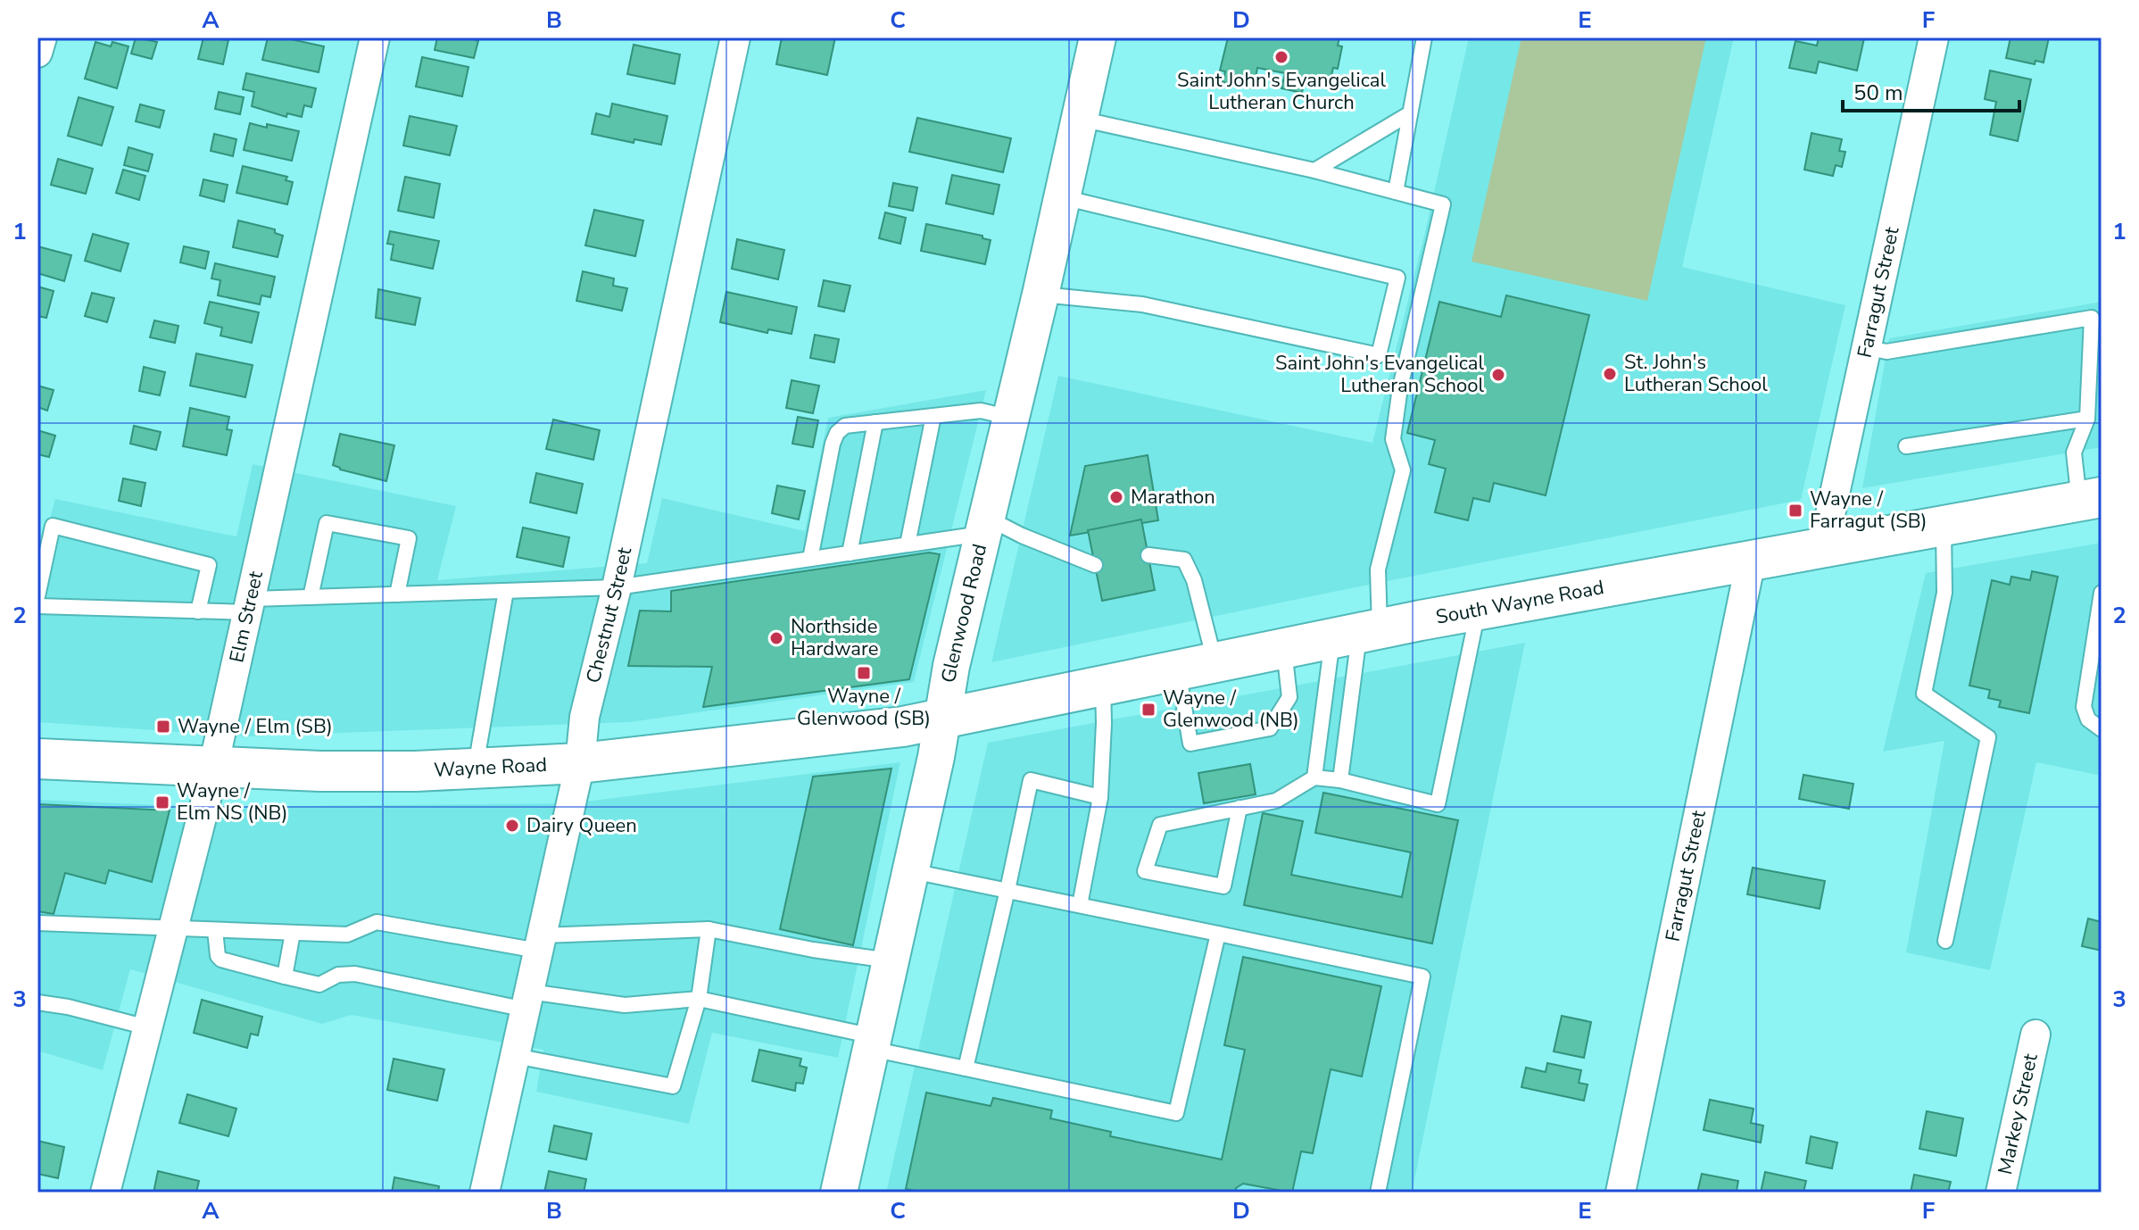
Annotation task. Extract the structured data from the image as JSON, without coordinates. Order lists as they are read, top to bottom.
{
  "streets": {
    "main road": ["South Wayne Road", "Wayne Road"],
    "street": [
      "Farragut Street",
      "Glenwood Road",
      "Chestnut Street",
      "Elm Street",
      "Markey Street"
    ]
  },
  "crossings": [
    ["Farragut Street", "South Wayne Road"],
    ["South Wayne Road", "Glenwood Road"],
    ["South Wayne Road", "Wayne Road"],
    ["Glenwood Road", "Wayne Road"],
    ["Chestnut Street", "Wayne Road"],
    ["Elm Street", "Wayne Road"]
  ],
  "places": {
    "other": [
      "Saint John's Evangelical Lutheran Church",
      "St. John's Lutheran School",
      "Saint John's Evangelical Lutheran School",
      "Marathon",
      "Northside Hardware",
      "Dairy Queen"
    ],
    "transit": [
      "Wayne / Farragut (SB)",
      "Wayne / Glenwood (SB)",
      "Wayne / Glenwood (NB)",
      "Wayne / Elm (SB)",
      "Wayne / Elm NS (NB)"
    ]
  },
  "scale_bar": "50 m",
  "grid": {
    "columns": [
      "A",
      "B",
      "C",
      "D",
      "E",
      "F"
    ],
    "rows": ["1", "2", "3"]
  }
}
